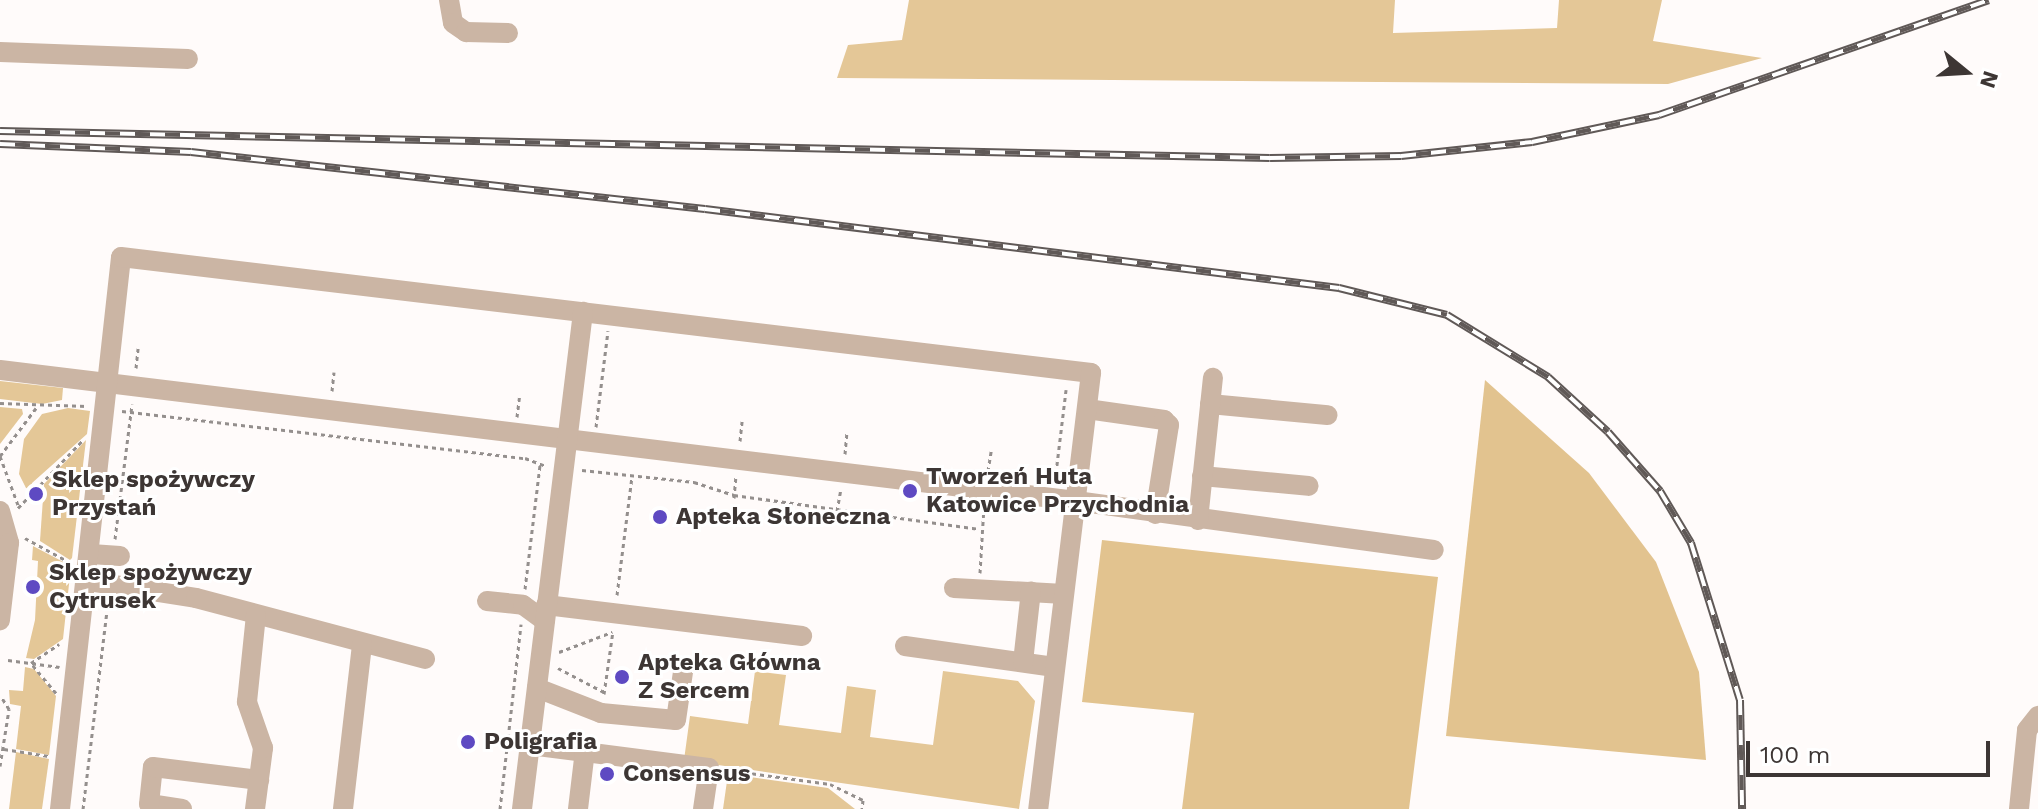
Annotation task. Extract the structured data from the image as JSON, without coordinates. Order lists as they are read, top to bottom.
{
  "places": [
    "Tworzeń Huta Katowice Przychodnia",
    "Sklep spożywczy Przystań",
    "Apteka Słoneczna",
    "Sklep spożywczy Cytrusek",
    "Apteka Główna Z Sercem",
    "Poligrafia",
    "Consensus"
  ],
  "scale_bar": "100 m",
  "north": "right"
}
